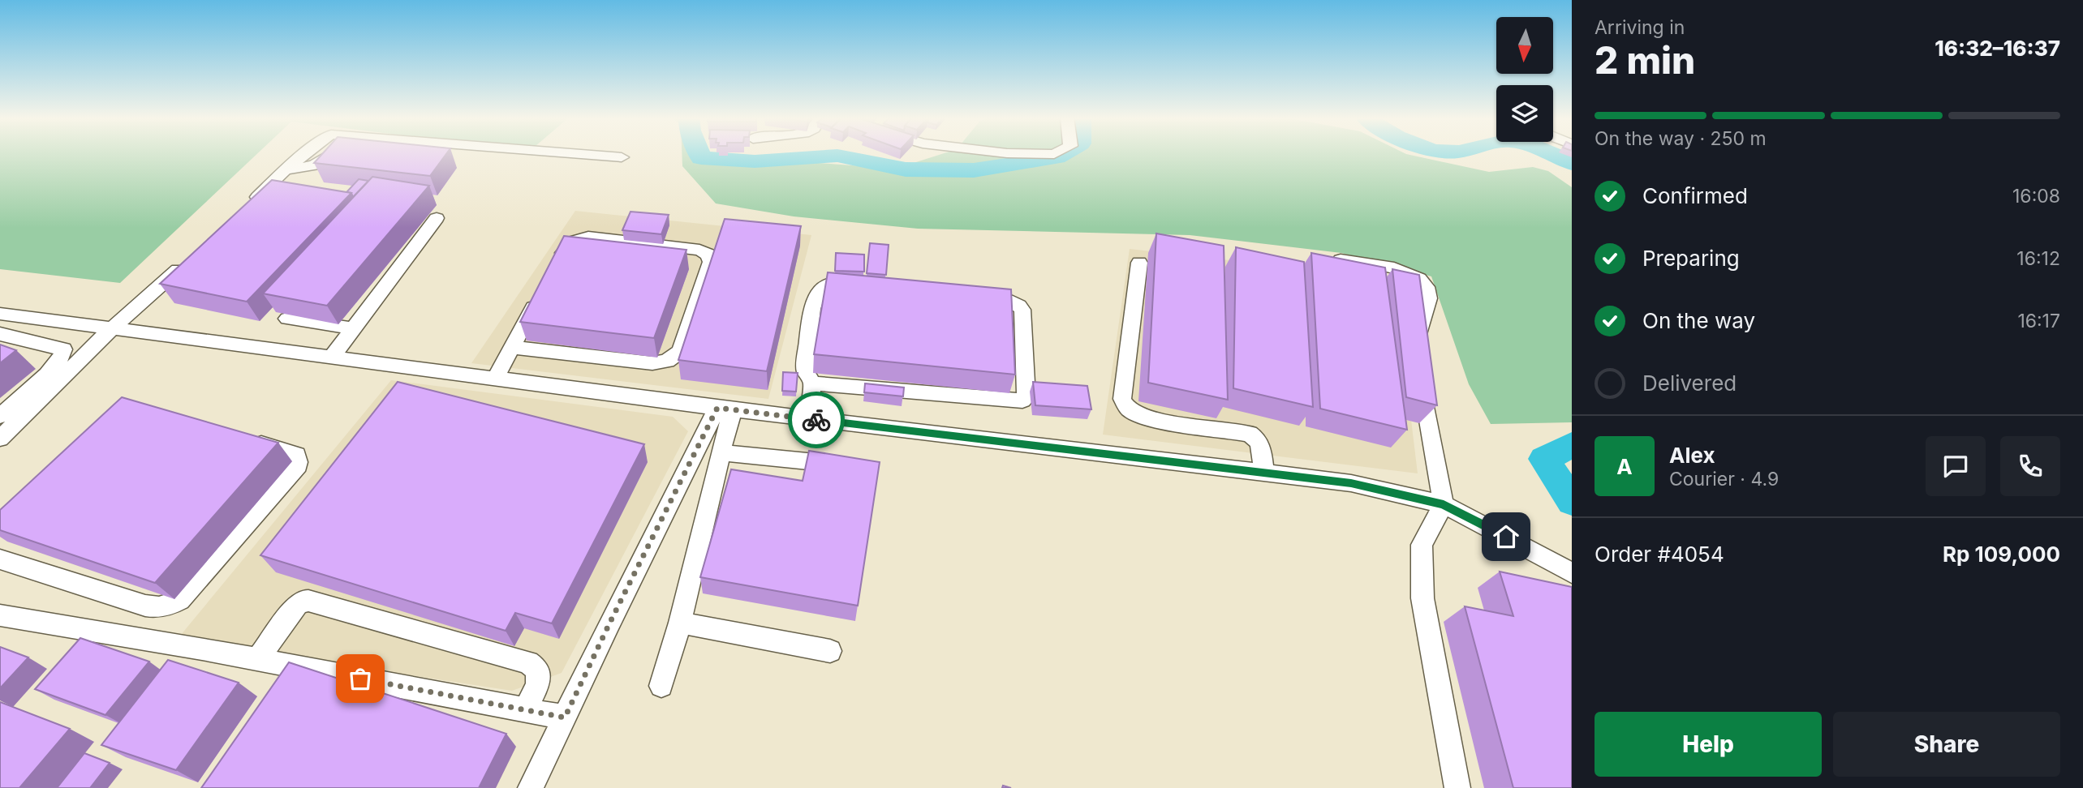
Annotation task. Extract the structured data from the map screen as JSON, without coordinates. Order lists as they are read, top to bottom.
{
  "north": "bottom",
  "page": {
    "heading": ["2 min", "Arriving in", "16:32–16:37"],
    "panel": [
      "Alex",
      "Courier · 4.9",
      "Order #4054",
      "Rp 109,000"
    ],
    "bar": "On the way · 250 m",
    "list": [
      ["Confirmed", "16:08"],
      ["Preparing", "16:12"],
      ["On the way", "16:17"],
      "Delivered"
    ],
    "round": "A",
    "buttons": ["Help", "Share"]
  }
}
